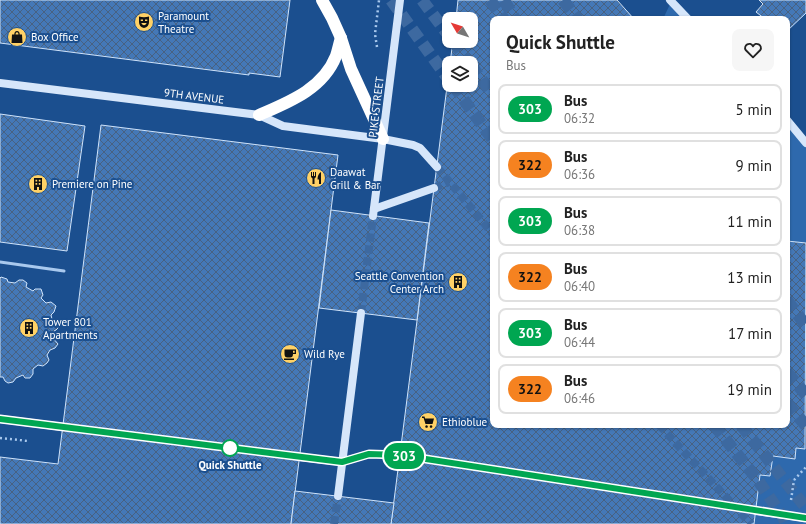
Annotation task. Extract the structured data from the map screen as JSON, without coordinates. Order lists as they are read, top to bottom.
{
  "streets": {
    "street": ["9TH AVENUE", "PIKE STREET"]
  },
  "crossings": [
    ["9TH AVENUE", "PIKE STREET"]
  ],
  "places": {
    "theatre": ["Paramount Theatre"],
    "shop": ["Box Office"],
    "restaurant": ["Daawat Grill & Bar"],
    "building": ["Premiere on Pine", "Seattle Convention Center Arch", "Tower 801 Apartments"],
    "cafe": ["Wild Rye"],
    "supermarket": ["Ethioblue"],
    "other": ["Quick Shuttle"]
  },
  "lines": ["bus line 303"],
  "north": "top left",
  "page": {
    "on_map": "303",
    "heading": ["Quick Shuttle", "Bus"],
    "list": [
      {
        "mark": "303",
        "name": "Bus",
        "note": "06:32",
        "value": "5 min"
      },
      {
        "mark": "322",
        "name": "Bus",
        "note": "06:36",
        "value": "9 min"
      },
      {
        "mark": "303",
        "name": "Bus",
        "note": "06:38",
        "value": "11 min"
      },
      {
        "mark": "322",
        "name": "Bus",
        "note": "06:40",
        "value": "13 min"
      },
      {
        "mark": "303",
        "name": "Bus",
        "note": "06:44",
        "value": "17 min"
      },
      {
        "mark": "322",
        "name": "Bus",
        "note": "06:46",
        "value": "19 min"
      }
    ]
  }
}
